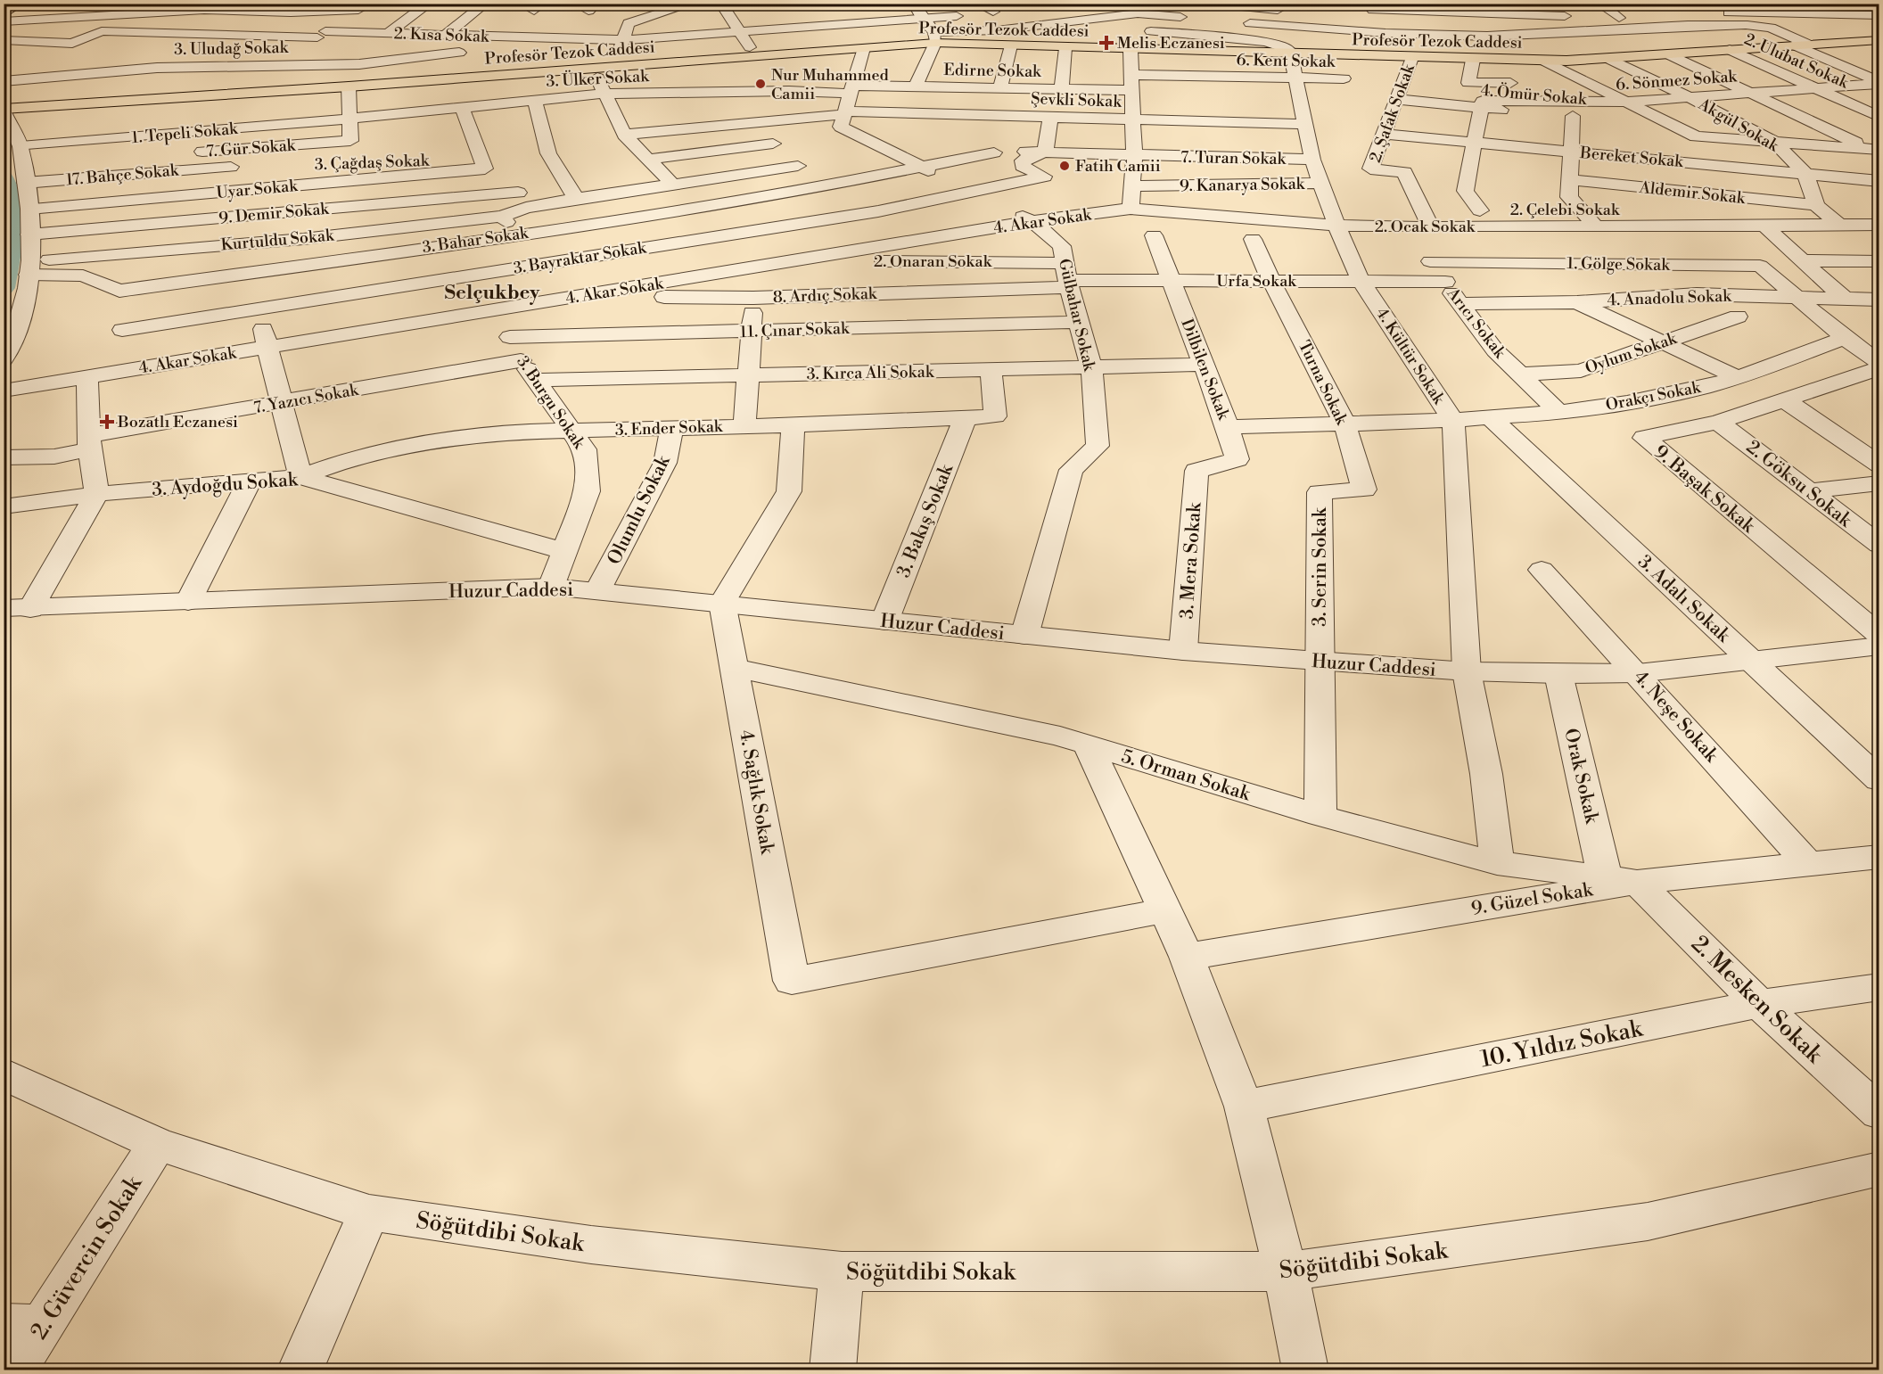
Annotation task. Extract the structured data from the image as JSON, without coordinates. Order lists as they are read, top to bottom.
{
  "streets": {
    "main road": ["Profesör Tezok Caddesi"],
    "street": [
      "2. Kısa Sokak",
      "3. Uludağ Sokak",
      "6. Kent Sokak",
      "2. Ulubat Sokak",
      "Edirne Sokak",
      "3. Ülker Sokak",
      "6. Sönmez Sokak",
      "4. Ömür Sokak",
      "Şevkli Sokak",
      "2. Şafak Sokak",
      "Akgül Sokak",
      "1. Tepeli Sokak",
      "7. Gür Sokak",
      "Bereket Sokak",
      "7. Turan Sokak",
      "3. Çağdaş Sokak",
      "17. Bahçe Sokak",
      "9. Kanarya Sokak",
      "Uyar Sokak",
      "Aldemir Sokak",
      "2. Çelebi Sokak",
      "9. Demir Sokak",
      "4. Akar Sokak",
      "2. Ocak Sokak",
      "Kurtuldu Sokak",
      "3. Bahar Sokak",
      "3. Bayraktar Sokak",
      "2. Onaran Sokak",
      "1. Gölge Sokak",
      "Urfa Sokak",
      "8. Ardıç Sokak",
      "4. Anadolu Sokak",
      "Gülbahar Sokak",
      "Arıcı Sokak",
      "11. Çınar Sokak",
      "Oylum Sokak",
      "4. Kültür Sokak",
      "Dilbilen Sokak",
      "3. Kırca Ali Sokak",
      "Turna Sokak",
      "Orakçı Sokak",
      "7. Yazıcı Sokak",
      "3. Burgu Sokak",
      "3. Ender Sokak",
      "2. Göksu Sokak",
      "3. Aydoğdu Sokak",
      "9. Başak Sokak",
      "Olumlu Sokak",
      "3. Bakış Sokak",
      "3. Mera Sokak",
      "3. Serin Sokak",
      "Huzur Caddesi",
      "3. Adalı Sokak",
      "4. Neşe Sokak",
      "5. Orman Sokak",
      "Orak Sokak",
      "4. Sağlık Sokak",
      "9. Güzel Sokak",
      "2. Mesken Sokak",
      "10. Yıldız Sokak",
      "Söğütdibi Sokak",
      "2. Güvercin Sokak"
    ]
  },
  "crossings": [
    ["Profesör Tezok Caddesi", "2. Ulubat Sokak"],
    ["Profesör Tezok Caddesi", "2. Şafak Sokak"],
    ["Profesör Tezok Caddesi", "Akgül Sokak"],
    ["Profesör Tezok Caddesi", "4. Kültür Sokak"],
    ["2. Kısa Sokak", "3. Uludağ Sokak"],
    ["6. Kent Sokak", "Edirne Sokak"],
    ["6. Kent Sokak", "4. Kültür Sokak"],
    ["2. Ulubat Sokak", "6. Sönmez Sokak"],
    ["Edirne Sokak", "3. Ülker Sokak"],
    ["Edirne Sokak", "Şevkli Sokak"],
    ["Edirne Sokak", "Gülbahar Sokak"],
    ["3. Ülker Sokak", "Şevkli Sokak"],
    ["3. Ülker Sokak", "1. Tepeli Sokak"],
    ["3. Ülker Sokak", "Gülbahar Sokak"],
    ["6. Sönmez Sokak", "4. Ömür Sokak"],
    ["6. Sönmez Sokak", "Akgül Sokak"],
    ["4. Ömür Sokak", "2. Şafak Sokak"],
    ["4. Ömür Sokak", "Bereket Sokak"],
    ["Şevkli Sokak", "7. Turan Sokak"],
    ["Şevkli Sokak", "Gülbahar Sokak"],
    ["Şevkli Sokak", "4. Kültür Sokak"],
    ["2. Şafak Sokak", "Bereket Sokak"],
    ["2. Şafak Sokak", "2. Çelebi Sokak"],
    ["Akgül Sokak", "Bereket Sokak"],
    ["Akgül Sokak", "Aldemir Sokak"],
    ["7. Turan Sokak", "3. Bahar Sokak"],
    ["7. Turan Sokak", "3. Bayraktar Sokak"],
    ["7. Turan Sokak", "Gülbahar Sokak"],
    ["7. Turan Sokak", "4. Kültür Sokak"],
    ["3. Çağdaş Sokak", "Uyar Sokak"],
    ["9. Kanarya Sokak", "4. Kültür Sokak"],
    ["4. Akar Sokak", "2. Ocak Sokak"],
    ["4. Akar Sokak", "2. Onaran Sokak"],
    ["4. Akar Sokak", "8. Ardıç Sokak"],
    ["4. Akar Sokak", "Gülbahar Sokak"],
    ["4. Akar Sokak", "3. Burgu Sokak"],
    ["2. Ocak Sokak", "Arıcı Sokak"],
    ["2. Ocak Sokak", "4. Kültür Sokak"],
    ["3. Bahar Sokak", "3. Bayraktar Sokak"],
    ["3. Bahar Sokak", "Gülbahar Sokak"],
    ["3. Bayraktar Sokak", "Gülbahar Sokak"],
    ["2. Onaran Sokak", "Urfa Sokak"],
    ["2. Onaran Sokak", "8. Ardıç Sokak"],
    ["2. Onaran Sokak", "Gülbahar Sokak"],
    ["1. Gölge Sokak", "4. Anadolu Sokak"],
    ["1. Gölge Sokak", "Arıcı Sokak"],
    ["1. Gölge Sokak", "Orakçı Sokak"],
    ["Urfa Sokak", "8. Ardıç Sokak"],
    ["Urfa Sokak", "Gülbahar Sokak"],
    ["Urfa Sokak", "Arıcı Sokak"],
    ["Urfa Sokak", "4. Kültür Sokak"],
    ["Urfa Sokak", "Dilbilen Sokak"],
    ["Urfa Sokak", "Turna Sokak"],
    ["8. Ardıç Sokak", "Gülbahar Sokak"],
    ["4. Anadolu Sokak", "Arıcı Sokak"],
    ["Gülbahar Sokak", "11. Çınar Sokak"],
    ["Gülbahar Sokak", "3. Kırca Ali Sokak"],
    ["Gülbahar Sokak", "Huzur Caddesi"],
    ["Arıcı Sokak", "Oylum Sokak"],
    ["Arıcı Sokak", "Orakçı Sokak"],
    ["11. Çınar Sokak", "3. Burgu Sokak"],
    ["4. Kültür Sokak", "Orakçı Sokak"],
    ["4. Kültür Sokak", "Huzur Caddesi"],
    ["Dilbilen Sokak", "3. Kırca Ali Sokak"],
    ["Dilbilen Sokak", "Orakçı Sokak"],
    ["Dilbilen Sokak", "3. Mera Sokak"],
    ["3. Kırca Ali Sokak", "3. Burgu Sokak"],
    ["3. Kırca Ali Sokak", "3. Ender Sokak"],
    ["Turna Sokak", "Orakçı Sokak"],
    ["Turna Sokak", "3. Serin Sokak"],
    ["Orakçı Sokak", "3. Adalı Sokak"],
    ["7. Yazıcı Sokak", "3. Burgu Sokak"],
    ["3. Burgu Sokak", "3. Ender Sokak"],
    ["3. Burgu Sokak", "3. Aydoğdu Sokak"],
    ["3. Burgu Sokak", "Huzur Caddesi"],
    ["3. Ender Sokak", "3. Aydoğdu Sokak"],
    ["3. Ender Sokak", "Olumlu Sokak"],
    ["3. Ender Sokak", "3. Bakış Sokak"],
    ["2. Göksu Sokak", "9. Başak Sokak"],
    ["Olumlu Sokak", "Huzur Caddesi"],
    ["3. Bakış Sokak", "Huzur Caddesi"],
    ["3. Mera Sokak", "Huzur Caddesi"],
    ["3. Serin Sokak", "Huzur Caddesi"],
    ["3. Serin Sokak", "5. Orman Sokak"],
    ["Huzur Caddesi", "3. Adalı Sokak"],
    ["Huzur Caddesi", "4. Neşe Sokak"],
    ["Huzur Caddesi", "Orak Sokak"],
    ["Huzur Caddesi", "4. Sağlık Sokak"],
    ["4. Neşe Sokak", "9. Güzel Sokak"],
    ["5. Orman Sokak", "Orak Sokak"],
    ["5. Orman Sokak", "4. Sağlık Sokak"],
    ["5. Orman Sokak", "9. Güzel Sokak"],
    ["5. Orman Sokak", "2. Mesken Sokak"],
    ["Orak Sokak", "9. Güzel Sokak"],
    ["Orak Sokak", "2. Mesken Sokak"],
    ["9. Güzel Sokak", "2. Mesken Sokak"],
    ["2. Mesken Sokak", "10. Yıldız Sokak"],
    ["Söğütdibi Sokak", "2. Güvercin Sokak"]
  ],
  "districts": ["Selçukbey"],
  "places": {
    "health": ["Melis Eczanesi", "Bozatlı Eczanesi"],
    "other": ["Nur Muhammed Camii", "Fatih Camii"]
  }
}
